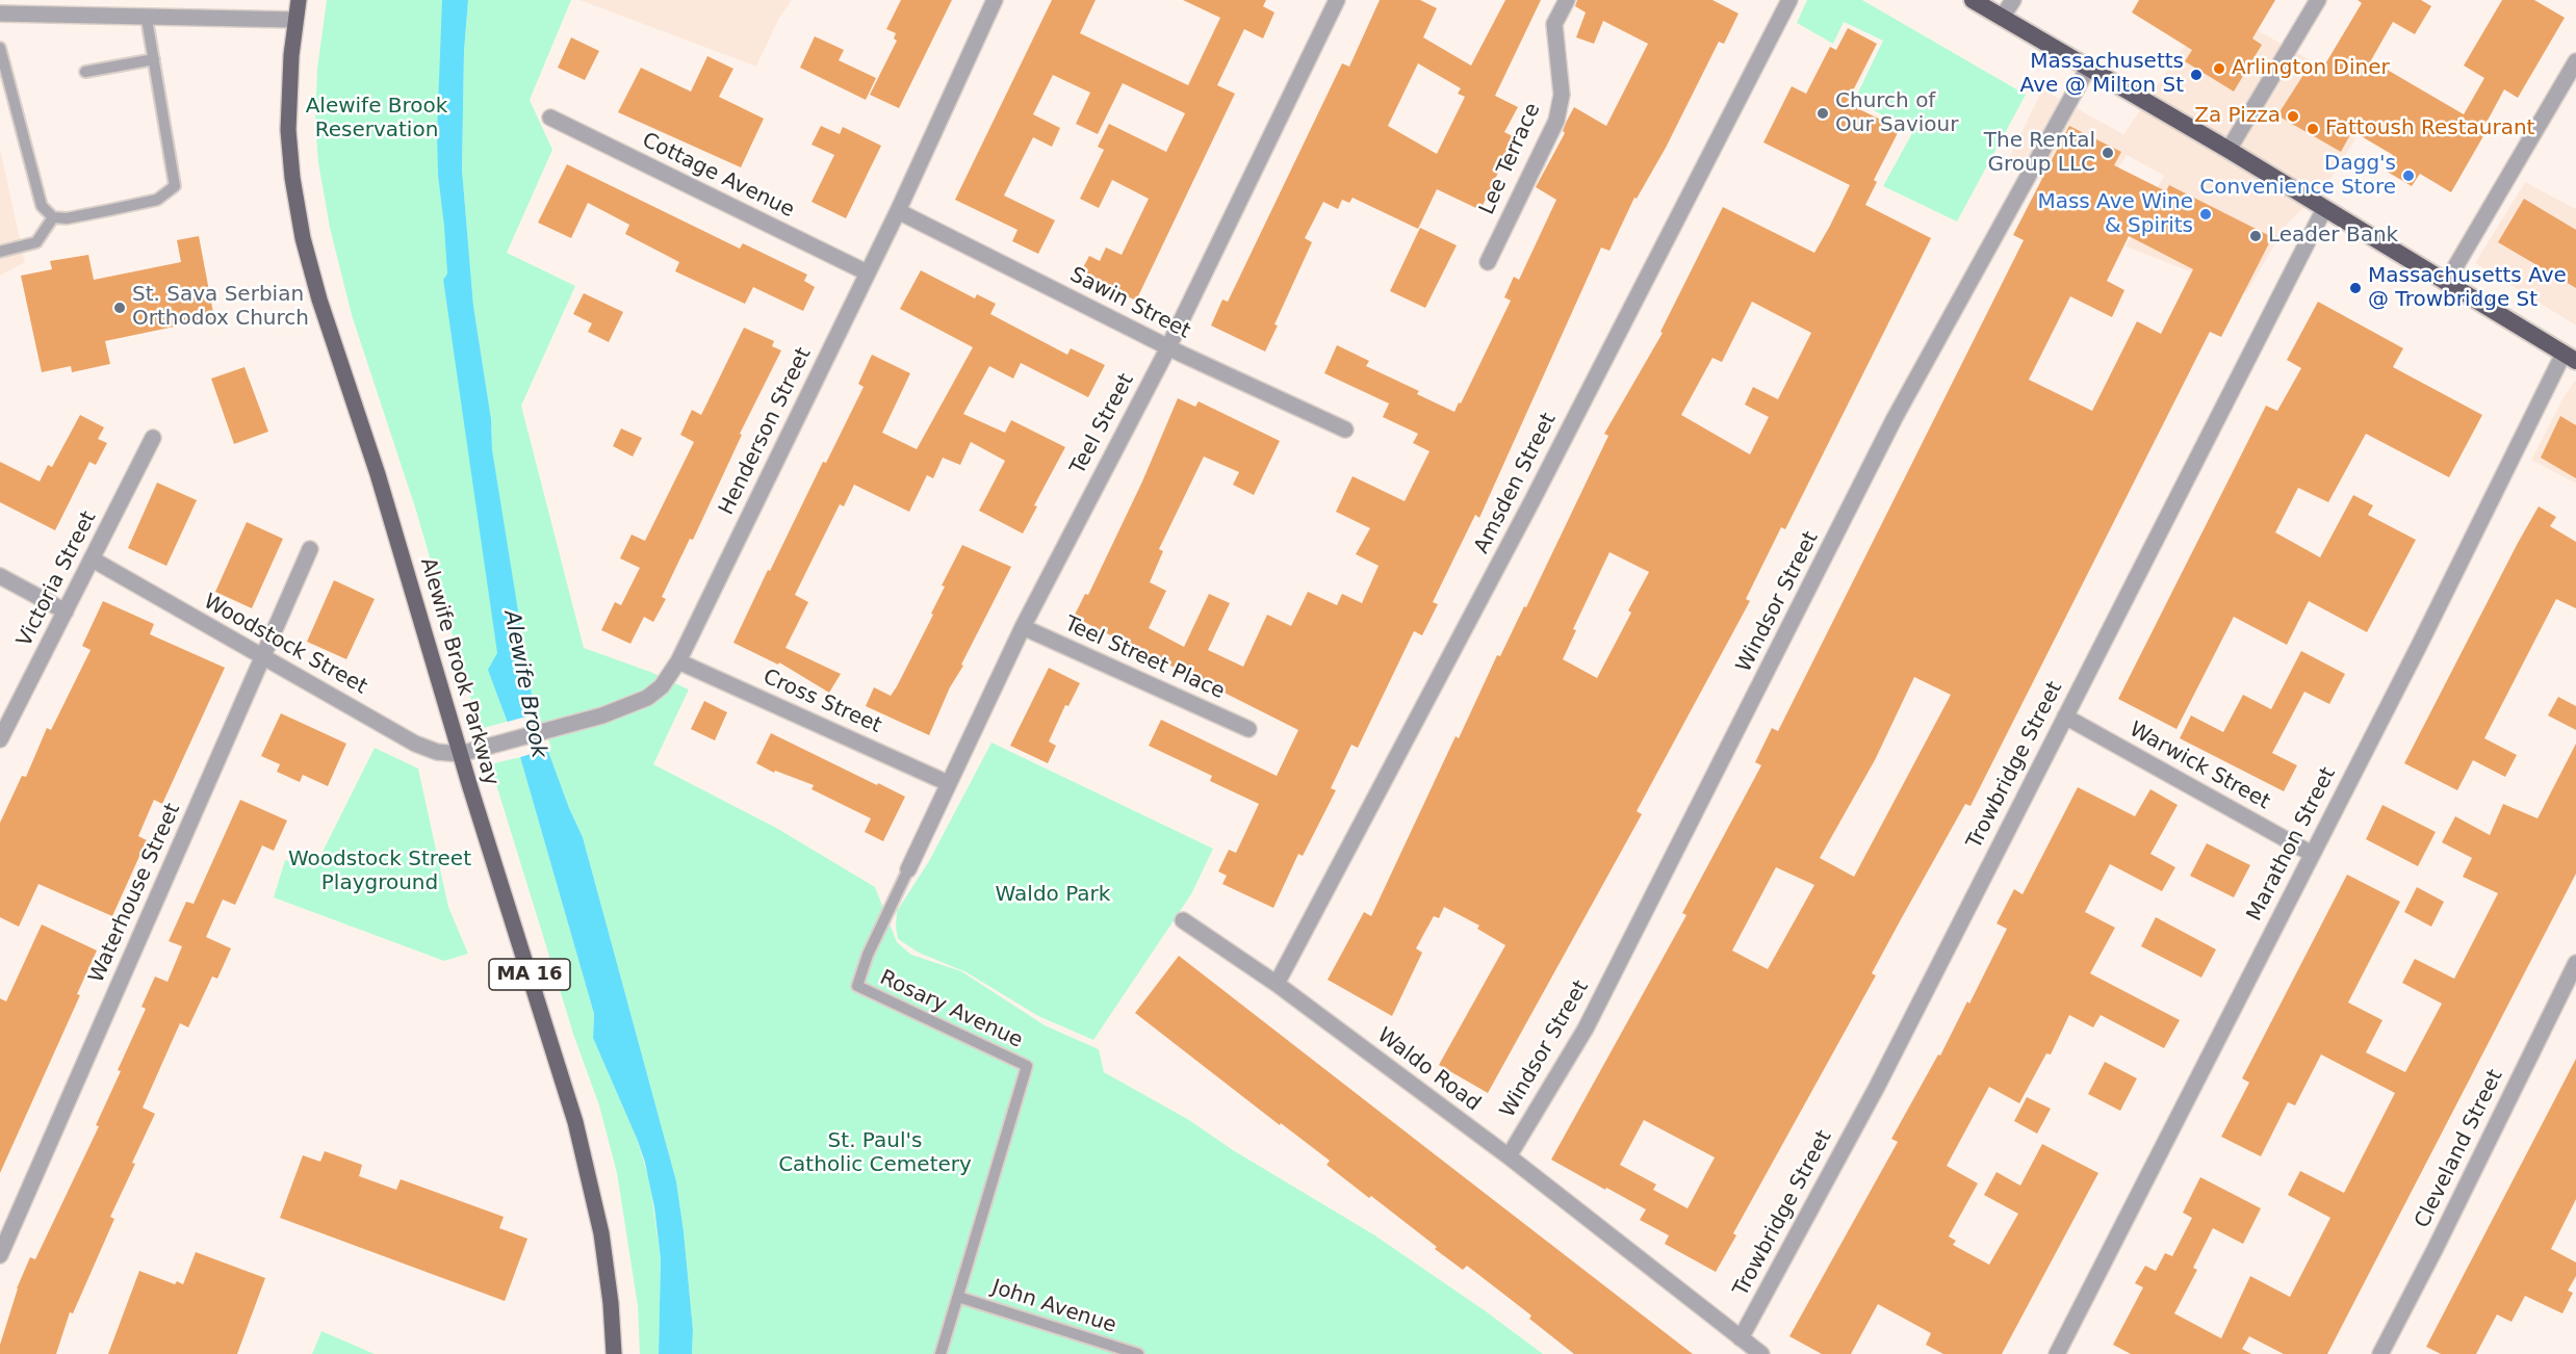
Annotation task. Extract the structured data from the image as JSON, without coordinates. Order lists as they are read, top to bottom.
{
  "streets": {
    "main road": ["Alewife Brook Parkway", "MA 16"],
    "street": [
      "Lee Terrace",
      "Cottage Avenue",
      "Sawin Street",
      "Teel Street",
      "Henderson Street",
      "Amsden Street",
      "Victoria Street",
      "Windsor Street",
      "Woodstock Street",
      "Teel Street Place",
      "Cross Street",
      "Trowbridge Street",
      "Warwick Street",
      "Marathon Street",
      "Waterhouse Street",
      "Waldo Road",
      "Cleveland Street"
    ],
    "lane": ["Rosary Avenue", "John Avenue"]
  },
  "crossings": [
    ["Cottage Avenue", "Henderson Street"],
    ["Sawin Street", "Teel Street"],
    ["Sawin Street", "Henderson Street"],
    ["Teel Street", "Teel Street Place"],
    ["Teel Street", "Cross Street"],
    ["Teel Street", "Rosary Avenue"],
    ["Henderson Street", "Woodstock Street"],
    ["Henderson Street", "Alewife Brook Parkway"],
    ["Henderson Street", "Cross Street"],
    ["Amsden Street", "Waldo Road"],
    ["Victoria Street", "Woodstock Street"],
    ["Windsor Street", "Waldo Road"],
    ["Woodstock Street", "Alewife Brook Parkway"],
    ["Woodstock Street", "Waterhouse Street"],
    ["Trowbridge Street", "Warwick Street"],
    ["Trowbridge Street", "Waldo Road"],
    ["Warwick Street", "Marathon Street"],
    ["Rosary Avenue", "John Avenue"]
  ],
  "water": ["Alewife Brook"],
  "parks": [
    "Alewife Brook Reservation",
    "Woodstock Street Playground",
    "Waldo Park",
    "St. Paul's Catholic Cemetery"
  ],
  "places": [
    "Arlington Diner",
    "Massachusetts Ave @ Milton St",
    "Church of Our Saviour",
    "Za Pizza",
    "Fattoush Restaurant",
    "The Rental Group LLC",
    "Dagg's Convenience Store",
    "Mass Ave Wine & Spirits",
    "Leader Bank",
    "Massachusetts Ave @ Trowbridge St",
    "St. Sava Serbian Orthodox Church"
  ]
}
